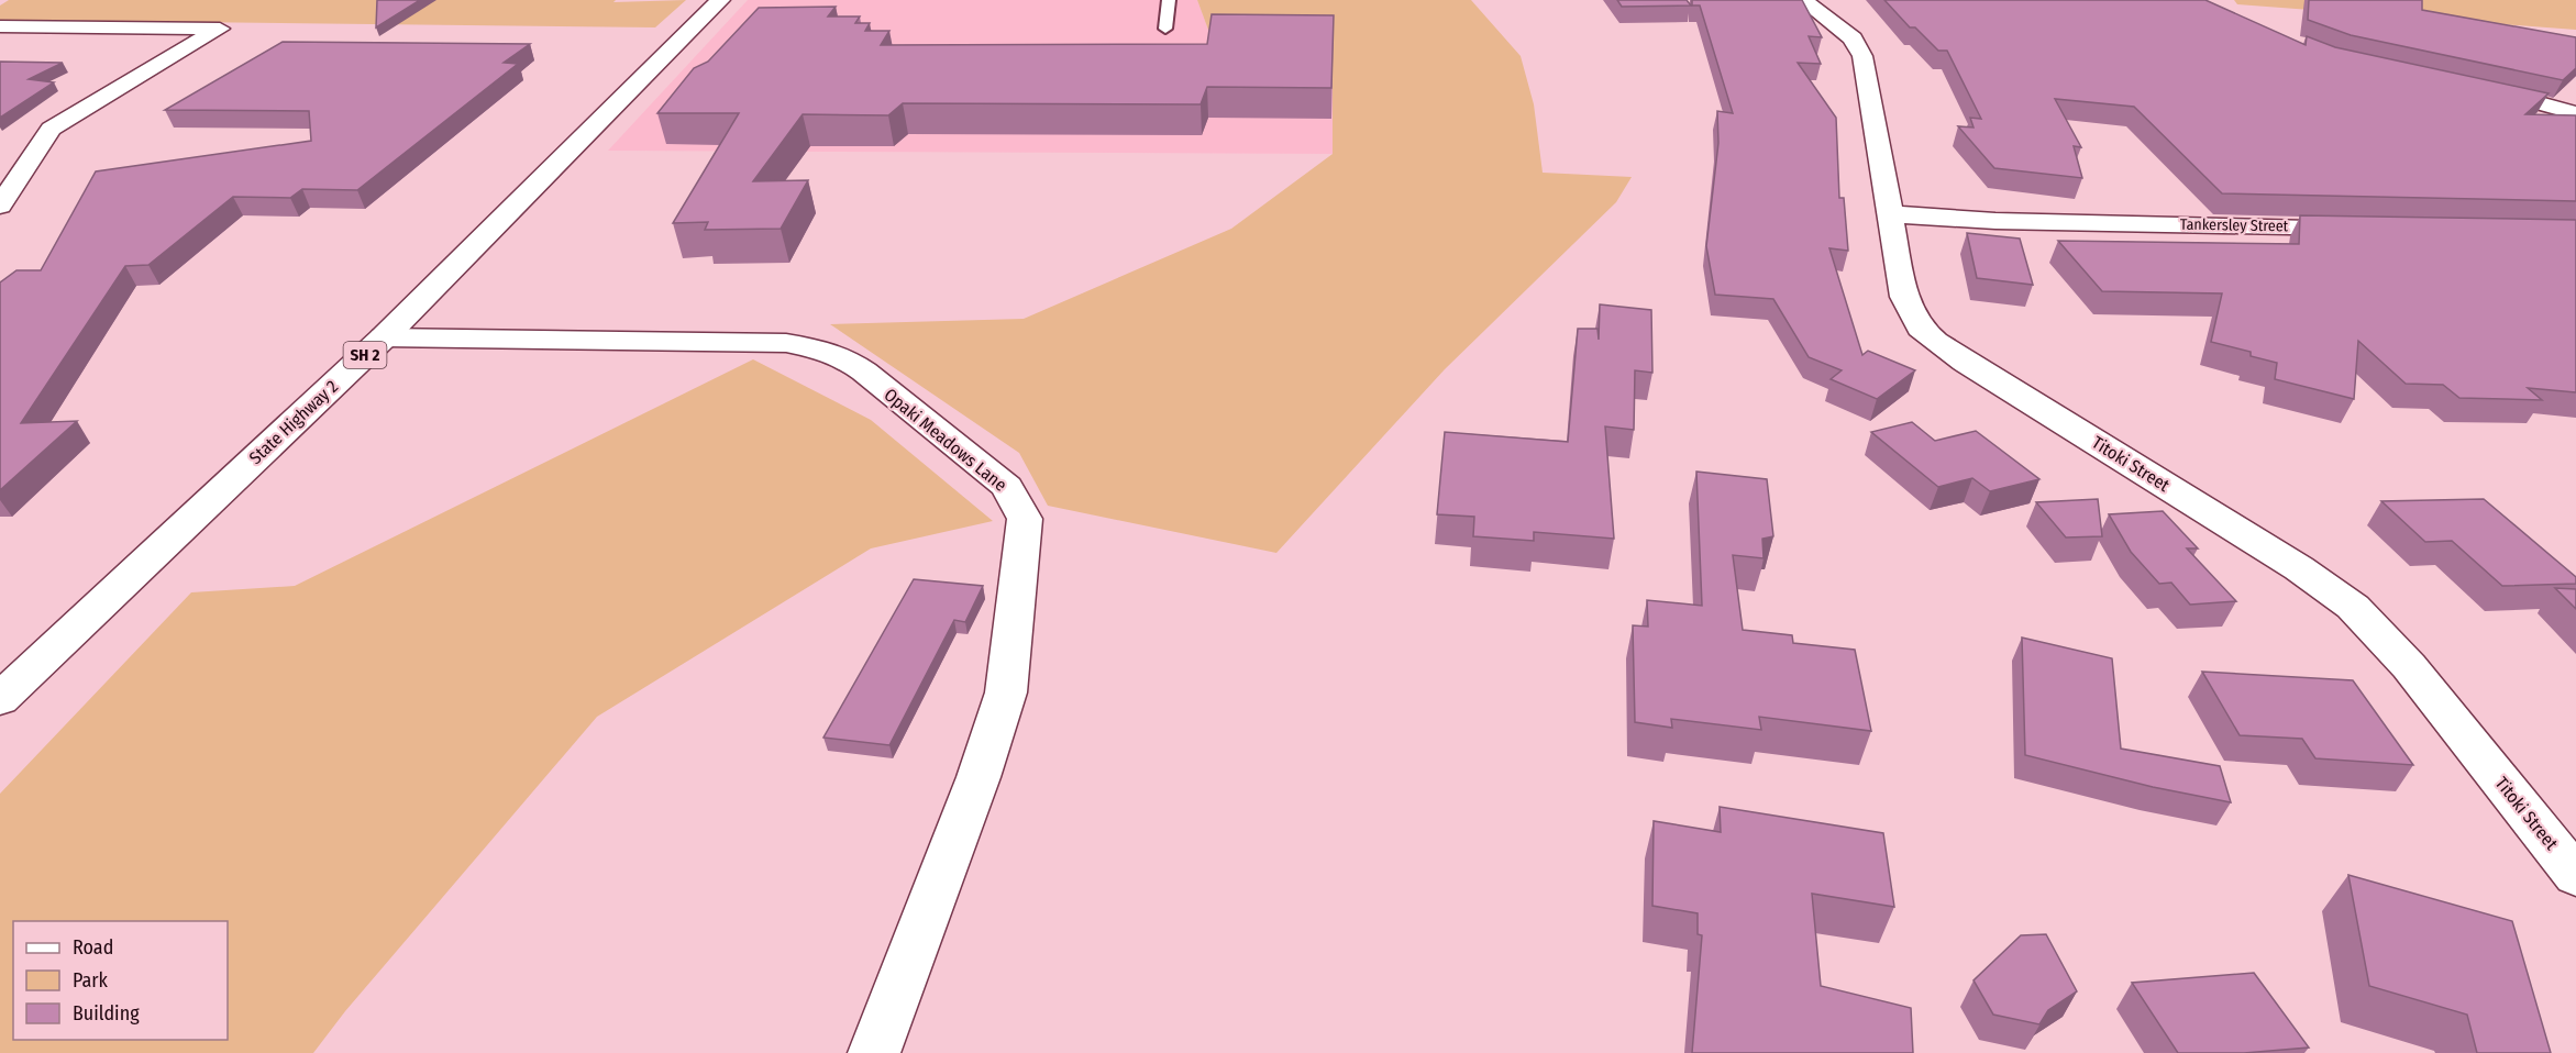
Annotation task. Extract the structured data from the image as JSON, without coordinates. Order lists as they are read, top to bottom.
{
  "streets": {
    "main road": [
      "Tankersley Street",
      "SH 2",
      "State Highway 2",
      "Opaki Meadows Lane",
      "Titoki Street"
    ]
  },
  "crossings": [
    ["Tankersley Street", "Titoki Street"],
    ["State Highway 2", "Opaki Meadows Lane"]
  ],
  "legend": ["Road", "Park", "Building"]
}
